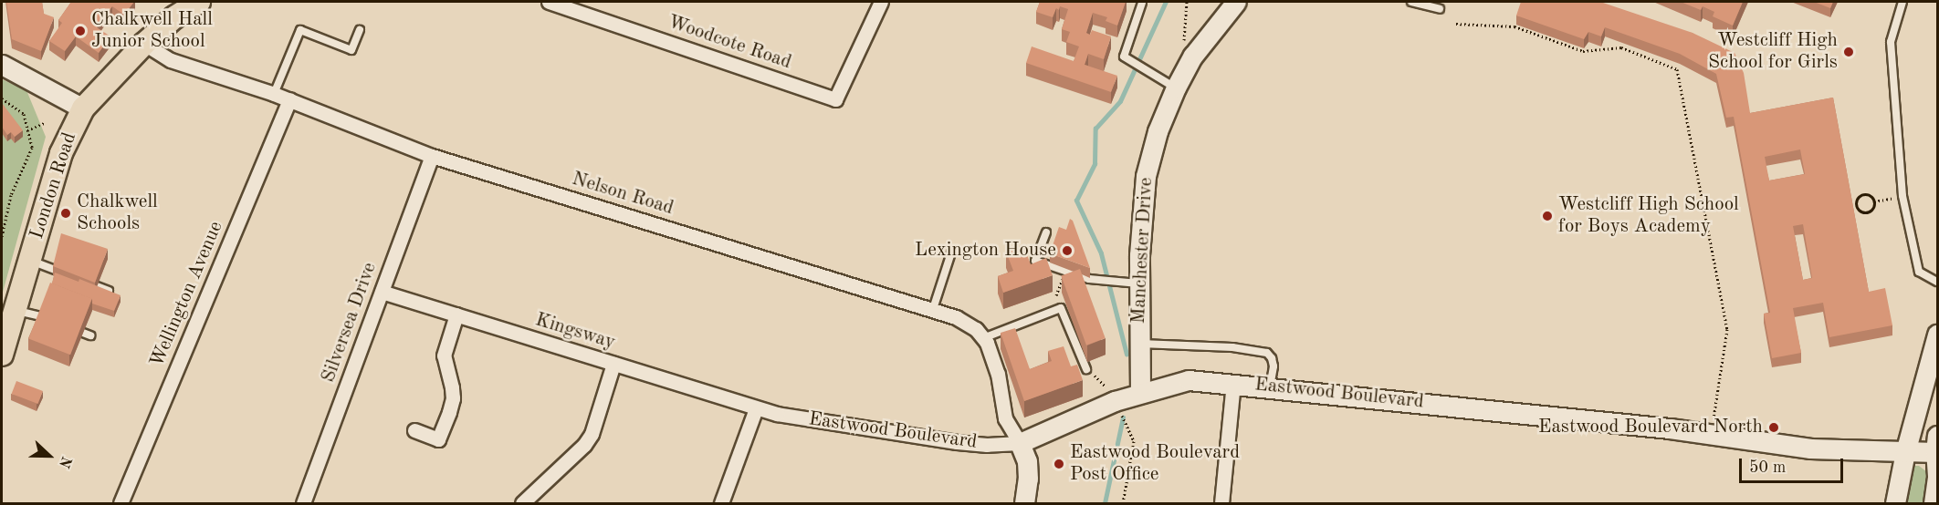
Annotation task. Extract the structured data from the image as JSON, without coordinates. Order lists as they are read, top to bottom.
{
  "streets": {
    "main road": ["London Road"],
    "street": [
      "Woodcote Road",
      "Nelson Road",
      "Manchester Drive",
      "Wellington Avenue",
      "Silversea Drive",
      "Kingsway",
      "Eastwood Boulevard"
    ]
  },
  "crossings": [
    ["London Road", "Nelson Road"],
    ["Nelson Road", "Wellington Avenue"],
    ["Nelson Road", "Silversea Drive"],
    ["Nelson Road", "Eastwood Boulevard"],
    ["Manchester Drive", "Eastwood Boulevard"],
    ["Silversea Drive", "Kingsway"],
    ["Kingsway", "Eastwood Boulevard"]
  ],
  "places": [
    "Chalkwell Hall Junior School",
    "Westcliff High School for Girls",
    "Chalkwell Schools",
    "Westcliff High School for Boys Academy",
    "Lexington House",
    "Eastwood Boulevard North",
    "Eastwood Boulevard Post Office"
  ],
  "scale_bar": "50 m",
  "north": "right"
}
